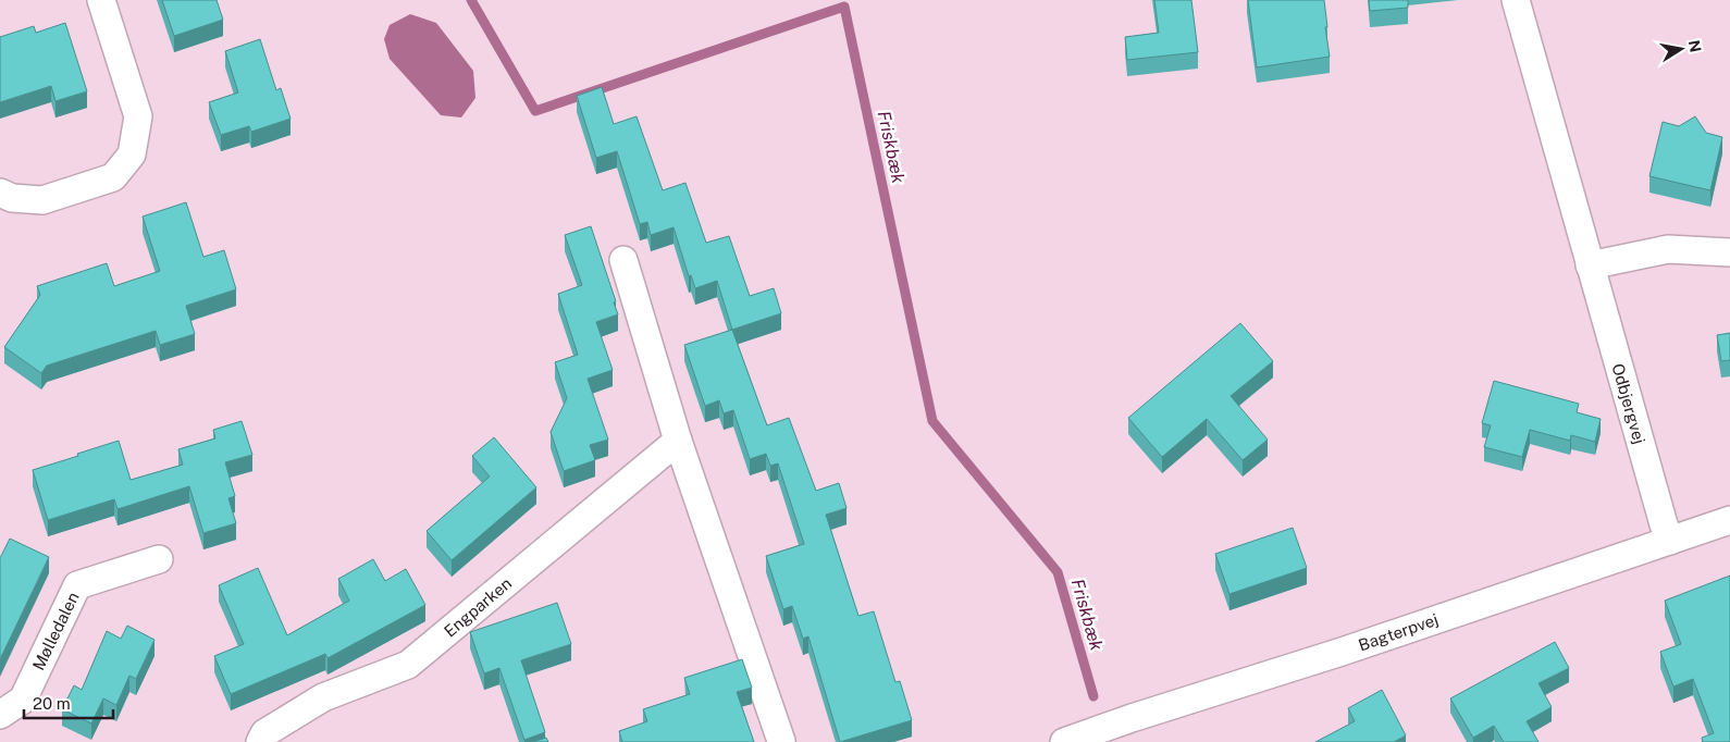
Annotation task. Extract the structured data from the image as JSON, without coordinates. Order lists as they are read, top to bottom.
{
  "streets": {
    "street": [
      "Odbjergvej",
      "Engparken",
      "Mølledalen",
      "Bagterpvej"
    ]
  },
  "crossings": [
    ["Odbjergvej", "Bagterpvej"]
  ],
  "water": ["Friskbæk"],
  "scale_bar": "20 m",
  "north": "right"
}
